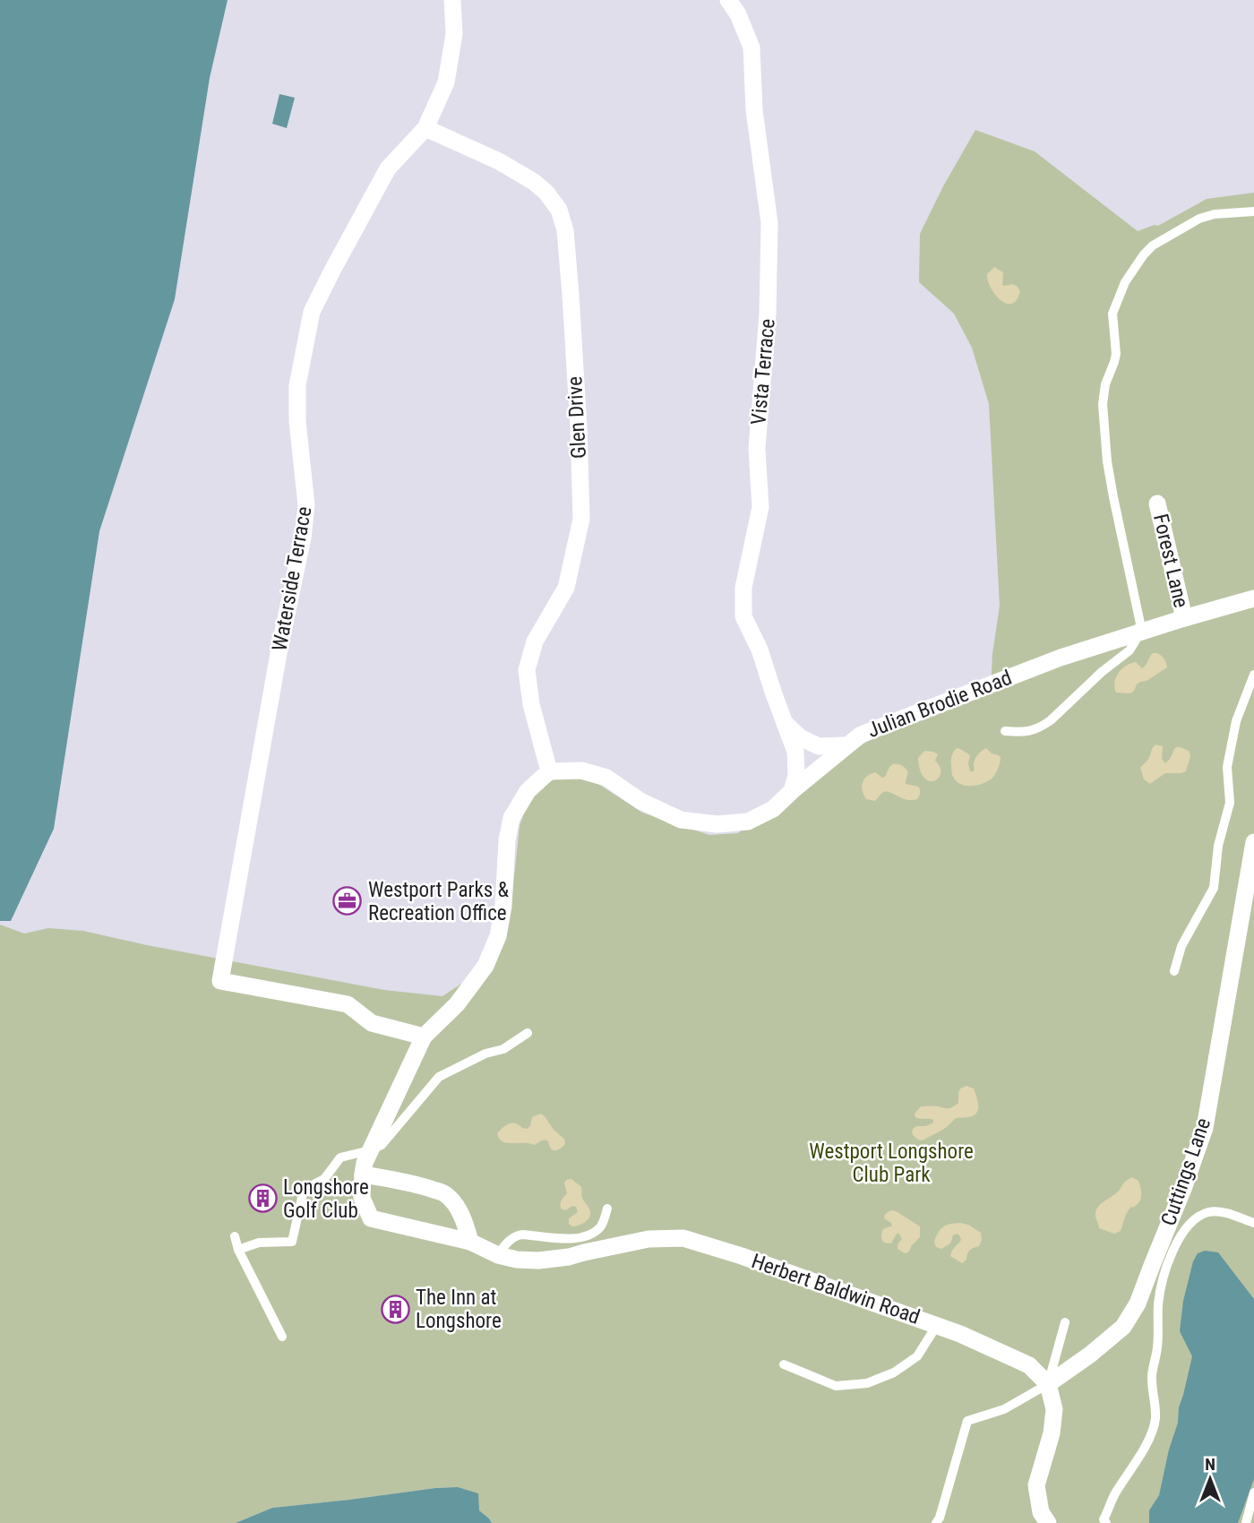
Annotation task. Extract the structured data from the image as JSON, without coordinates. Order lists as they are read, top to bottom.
{
  "streets": {
    "street": [
      "Vista Terrace",
      "Glen Drive",
      "Forest Lane",
      "Waterside Terrace",
      "Julian Brodie Road",
      "Cuttings Lane",
      "Herbert Baldwin Road"
    ]
  },
  "crossings": [
    ["Vista Terrace", "Julian Brodie Road"],
    ["Glen Drive", "Waterside Terrace"],
    ["Glen Drive", "Julian Brodie Road"],
    ["Forest Lane", "Julian Brodie Road"],
    ["Waterside Terrace", "Herbert Baldwin Road"],
    ["Cuttings Lane", "Herbert Baldwin Road"]
  ],
  "parks": ["Westport Longshore Club Park"],
  "places": {
    "office": ["Westport Parks & Recreation Office"],
    "building": ["Longshore Golf Club", "The Inn at Longshore"]
  },
  "north": "top"
}
